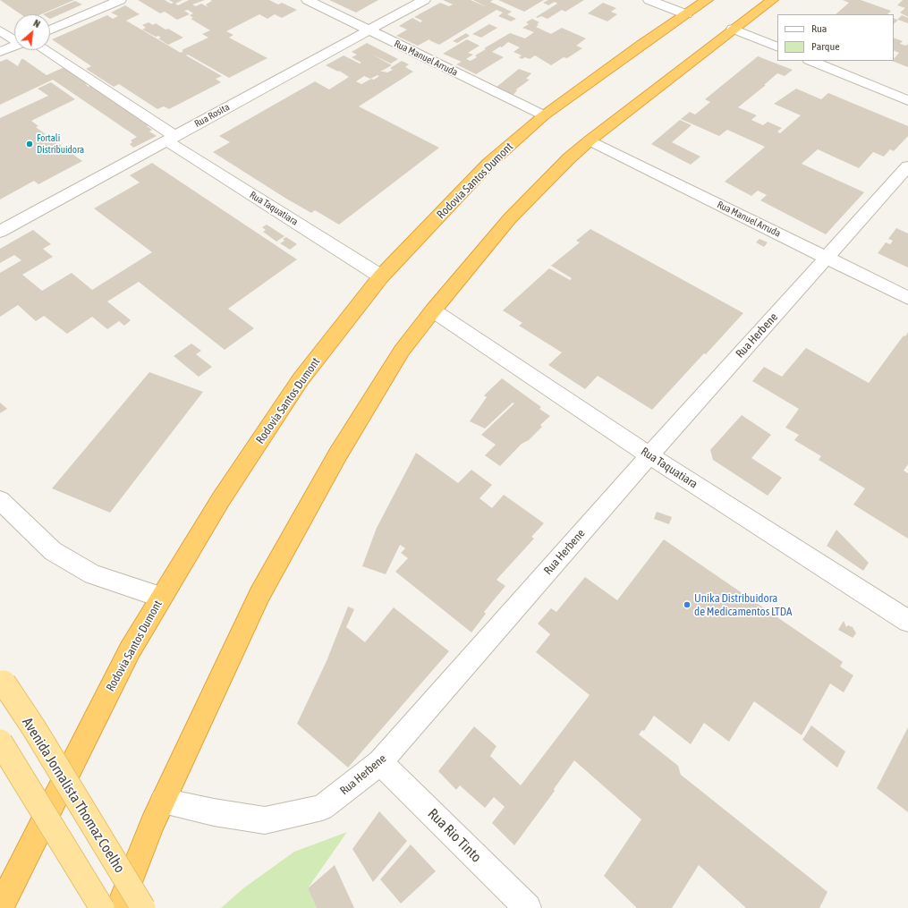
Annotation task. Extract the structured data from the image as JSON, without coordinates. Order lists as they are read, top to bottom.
{
  "streets": {
    "highway": ["Rodovia Santos Dumont"],
    "main road": ["Avenida Jornalista Thomaz Coelho"],
    "street": [
      "Rua Manuel Arruda",
      "Rua Rosita",
      "Rua Taquatiara",
      "Rua Herbene",
      "Rua Rio Tinto"
    ]
  },
  "crossings": [
    ["Rua Manuel Arruda", "Rua Rosita"],
    ["Rua Manuel Arruda", "Rodovia Santos Dumont"],
    ["Rua Manuel Arruda", "Rua Herbene"],
    ["Rua Rosita", "Rua Taquatiara"],
    ["Rodovia Santos Dumont", "Rua Taquatiara"],
    ["Rua Taquatiara", "Rua Herbene"],
    ["Rua Herbene", "Rua Rio Tinto"]
  ],
  "places": ["Fortali Distribuidora", "Unika Distribuidora de Medicamentos LTDA"],
  "legend": ["Rua", "Parque"],
  "north": "top right"
}
